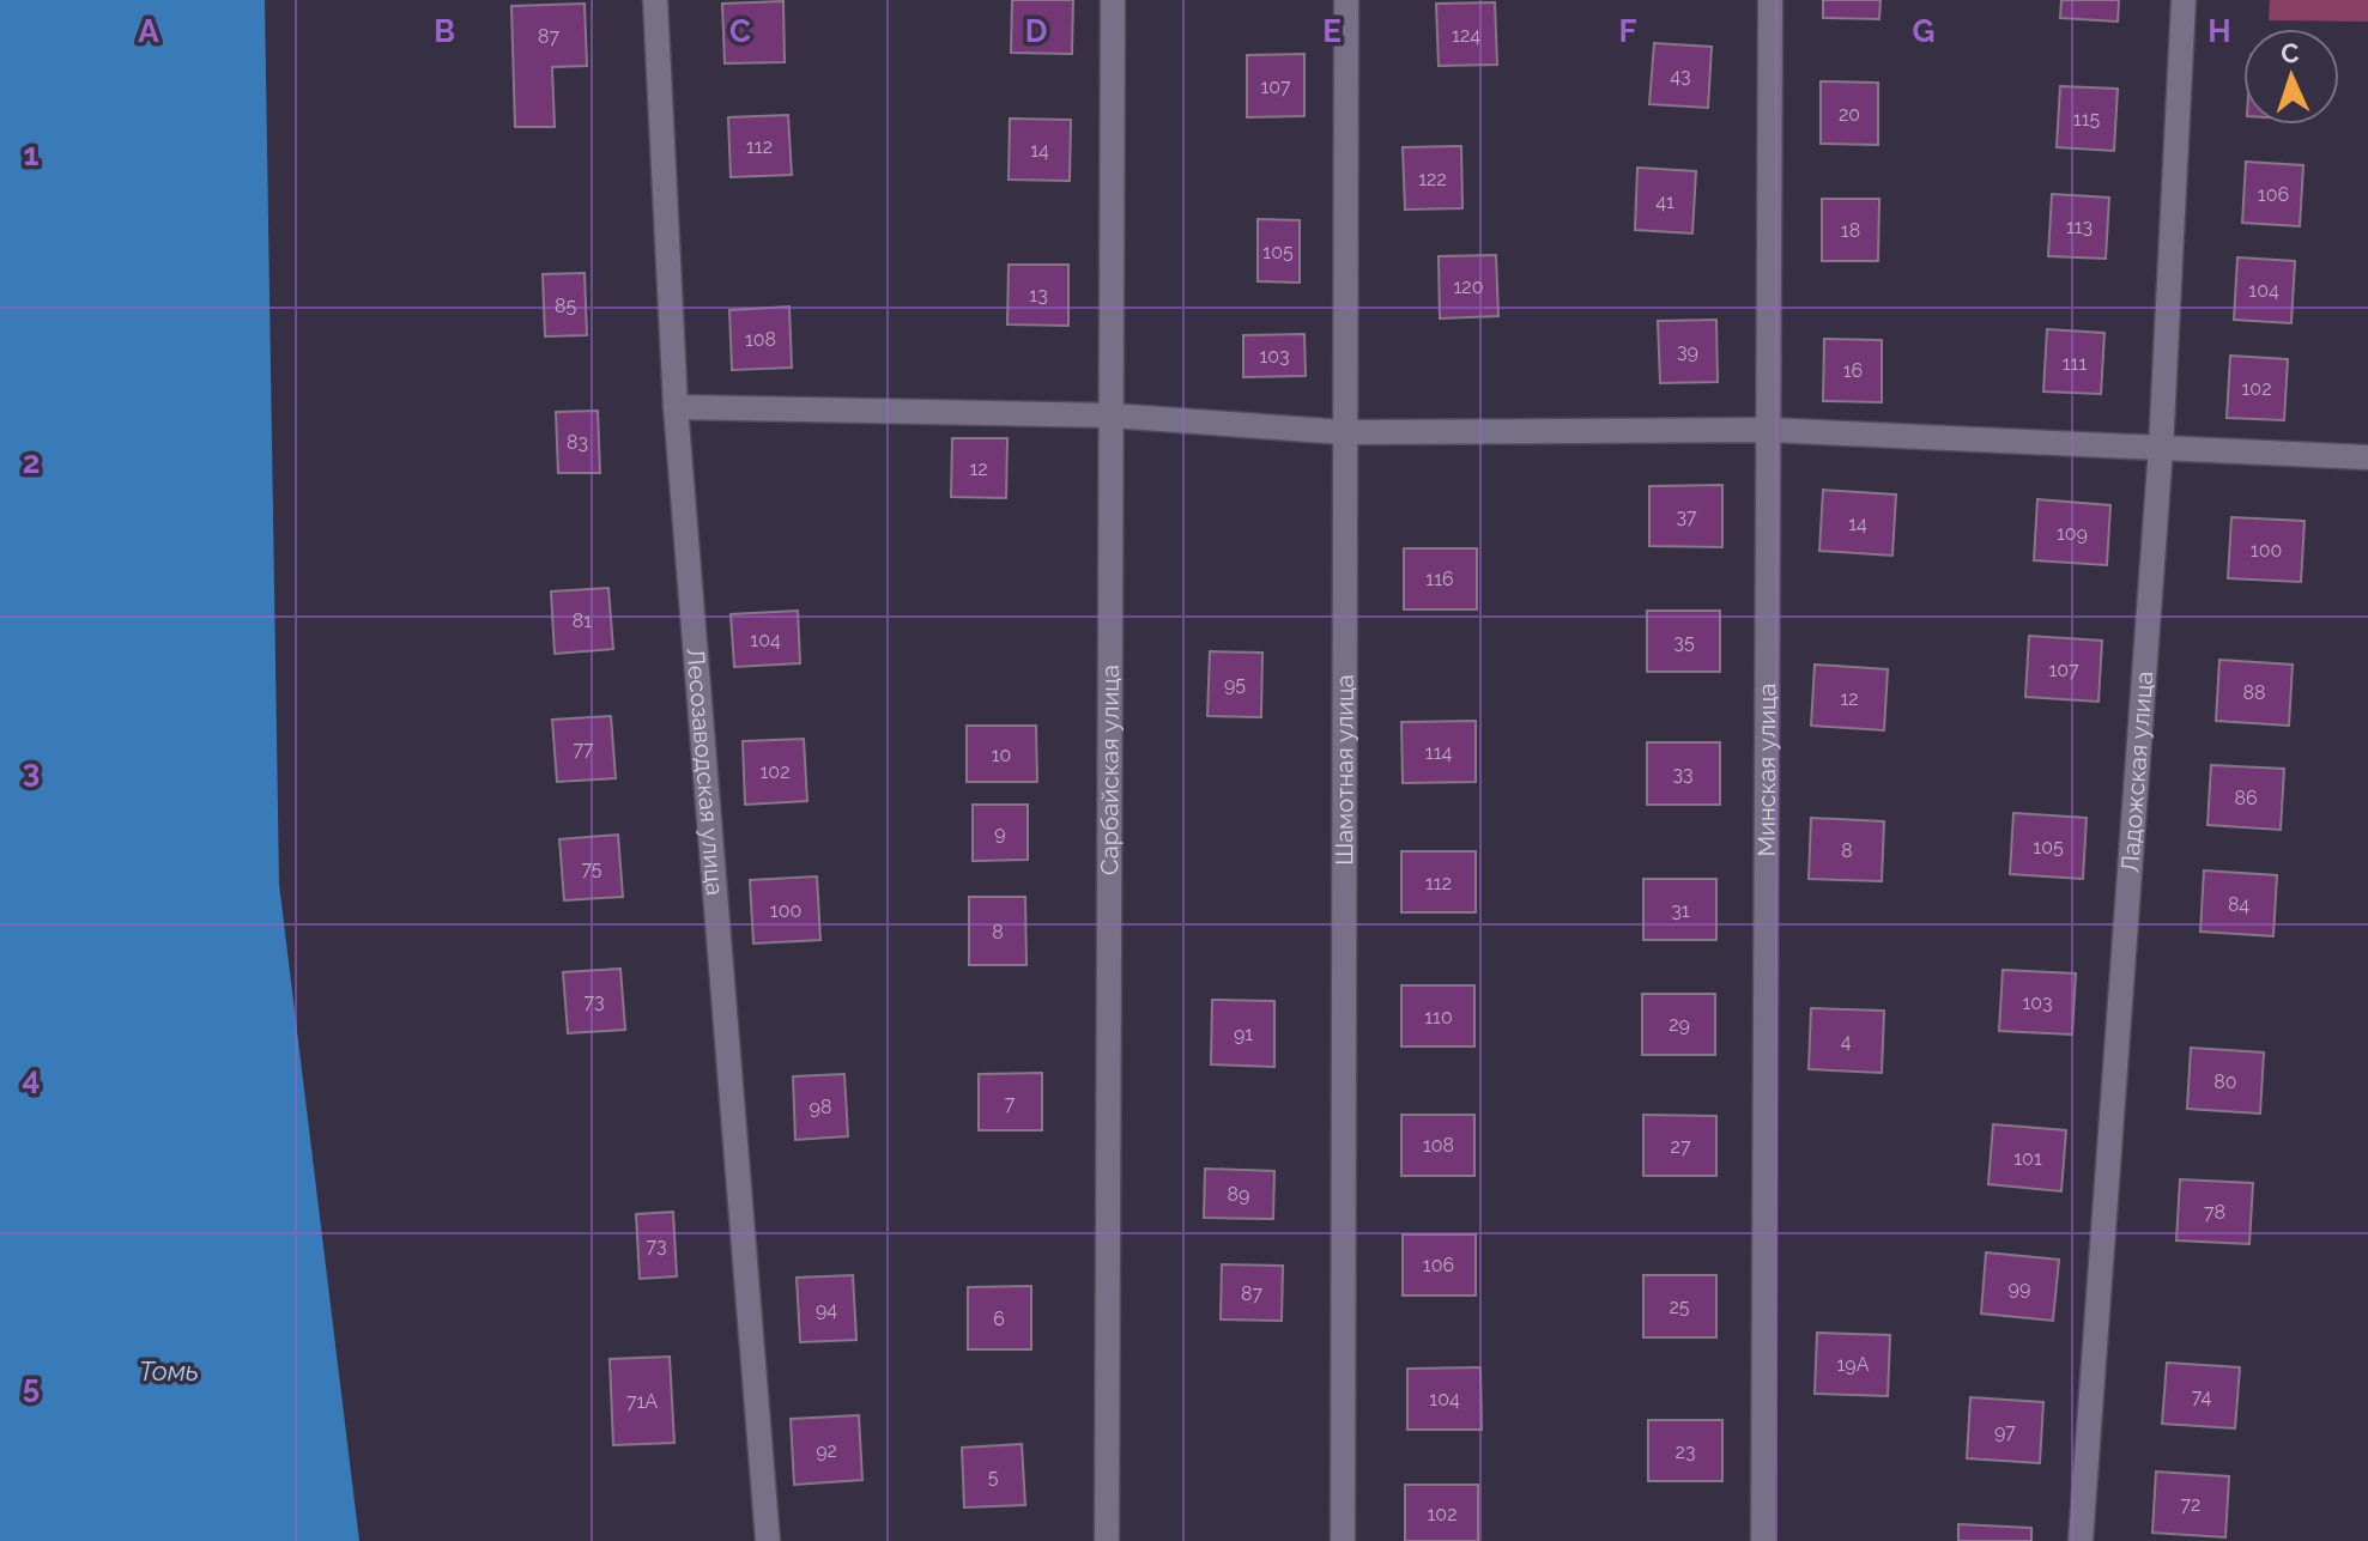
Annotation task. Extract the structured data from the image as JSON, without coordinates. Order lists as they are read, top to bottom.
{
  "streets": {
    "street": [
      "Шамотная улица",
      "Минская улица",
      "Лесозаводская улица",
      "Сарбайская улица",
      "Ладожская улица"
    ]
  },
  "water": ["Томь"],
  "house_numbers": [
    "124",
    "87",
    "43",
    "107",
    "20",
    "115",
    "112",
    "14",
    "122",
    "106",
    "41",
    "113",
    "18",
    "105",
    "120",
    "104",
    "13",
    "85",
    "108",
    "39",
    "103",
    "111",
    "16",
    "102",
    "83",
    "12",
    "37",
    "14",
    "109",
    "100",
    "116",
    "81",
    "104",
    "35",
    "107",
    "95",
    "88",
    "12",
    "77",
    "114",
    "10",
    "102",
    "33",
    "86",
    "9",
    "105",
    "8",
    "75",
    "112",
    "84",
    "100",
    "31",
    "8",
    "73",
    "103",
    "110",
    "29",
    "91",
    "4",
    "80",
    "7",
    "98",
    "108",
    "27",
    "101",
    "89",
    "78",
    "73",
    "106",
    "99",
    "87",
    "25",
    "94",
    "6",
    "19А",
    "74",
    "104",
    "71А",
    "97",
    "92",
    "23",
    "5",
    "72",
    "102"
  ],
  "north": "top",
  "grid": {
    "columns": [
      "A",
      "B",
      "C",
      "D",
      "E",
      "F",
      "G",
      "H"
    ],
    "rows": [
      "1",
      "2",
      "3",
      "4",
      "5"
    ]
  }
}
